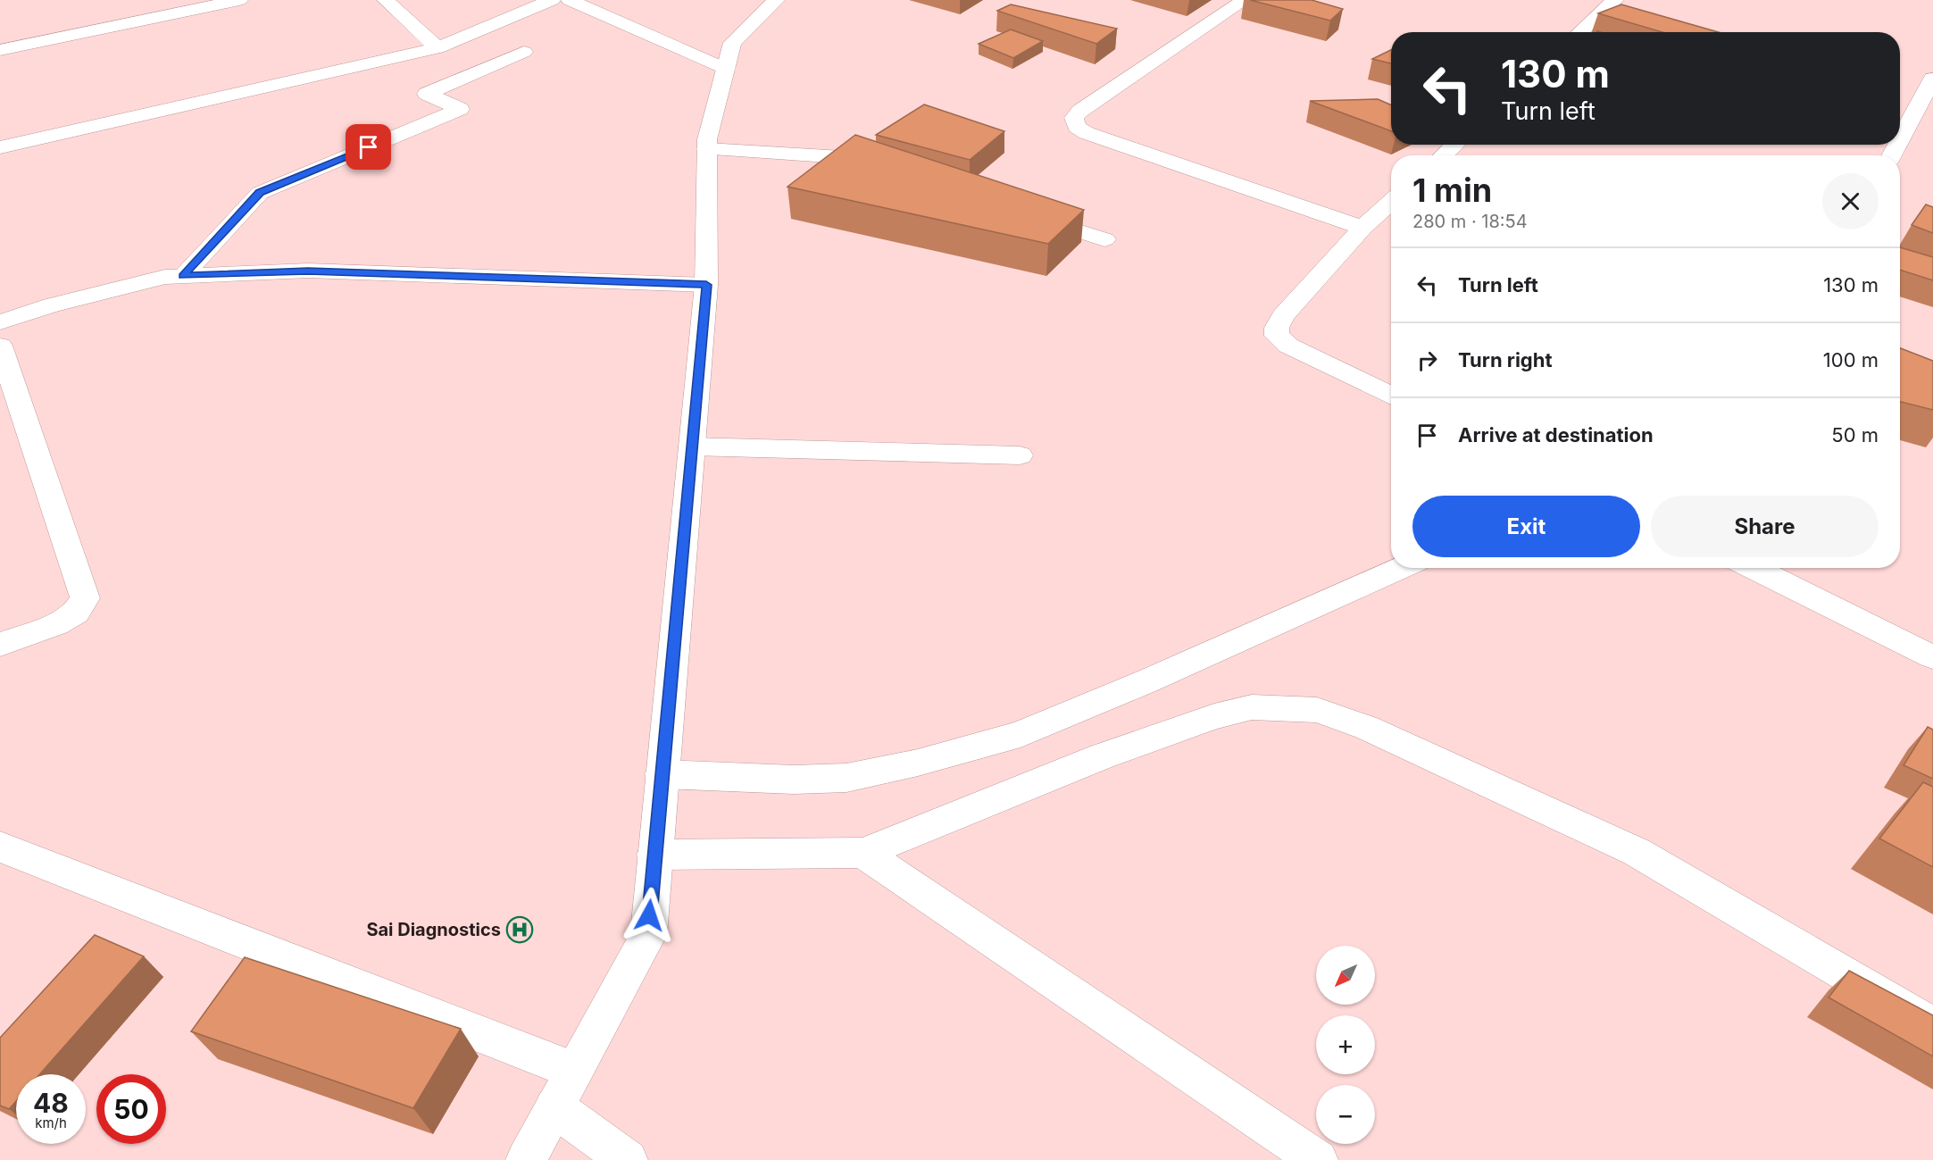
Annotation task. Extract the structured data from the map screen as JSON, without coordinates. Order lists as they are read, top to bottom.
{
  "places": {
    "hospital": ["Sai Diagnostics"]
  },
  "north": "bottom left",
  "page": {
    "turn": ["130 m", "Turn left"],
    "heading": ["1 min", "280 m · 18:54"],
    "list": [
      {
        "name": "Turn left",
        "value": "130 m"
      },
      {
        "name": "Turn right",
        "value": "100 m"
      },
      {
        "name": "Arrive at destination",
        "value": "50 m"
      }
    ],
    "buttons": ["Exit", "Share"],
    "map_buttons": ["+", "−"],
    "speed": "48 km/h",
    "limit": "50"
  }
}
